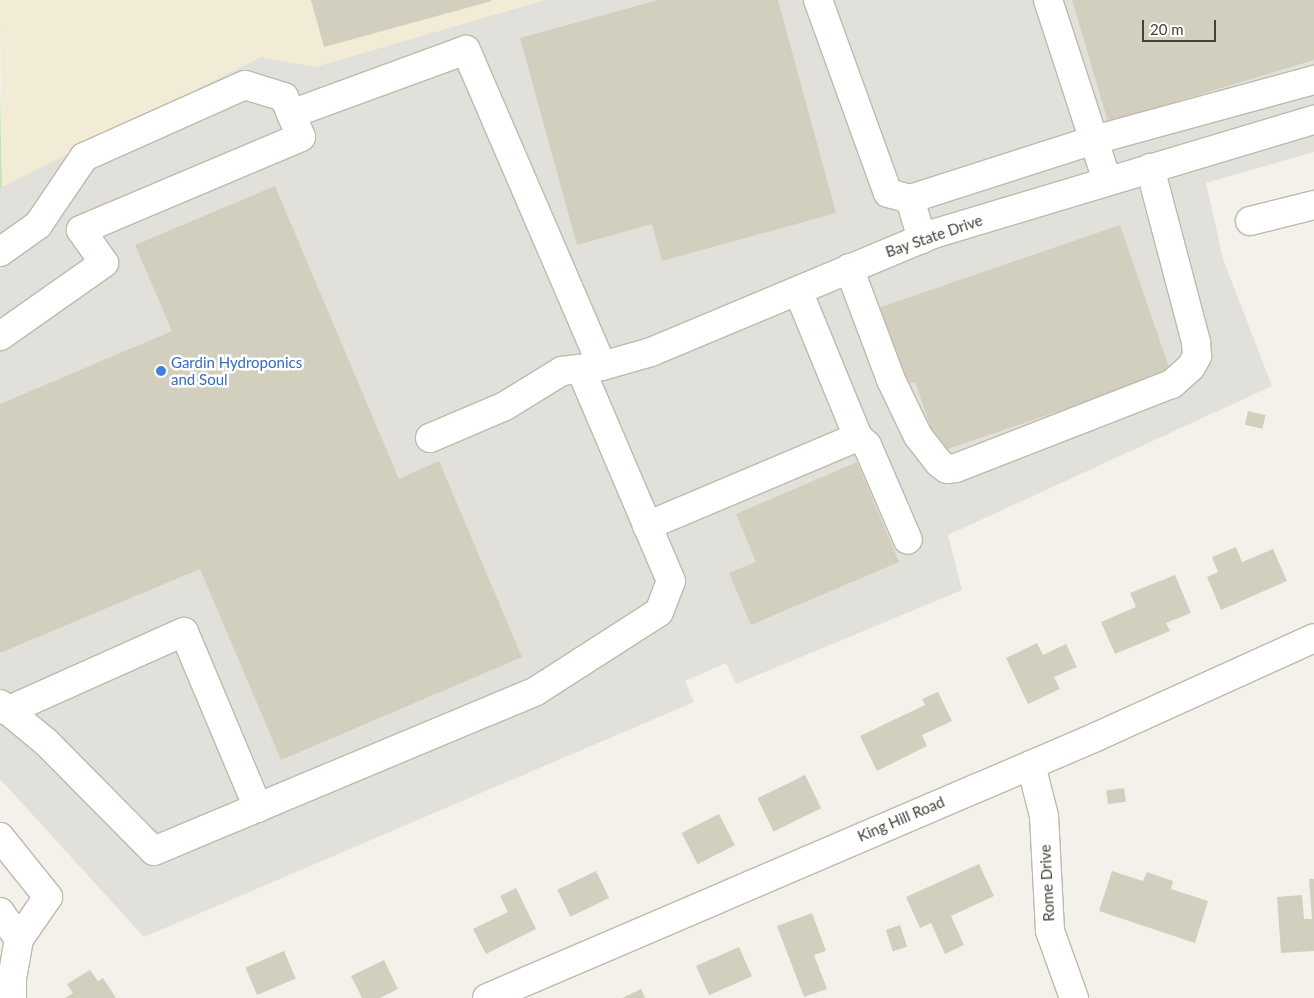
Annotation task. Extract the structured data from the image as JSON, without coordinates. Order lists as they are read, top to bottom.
{
  "streets": {
    "street": ["Bay State Drive", "King Hill Road", "Rome Drive"]
  },
  "crossings": [
    ["King Hill Road", "Rome Drive"]
  ],
  "places": ["Gardin Hydroponics and Soul"],
  "scale_bar": "20 m"
}
